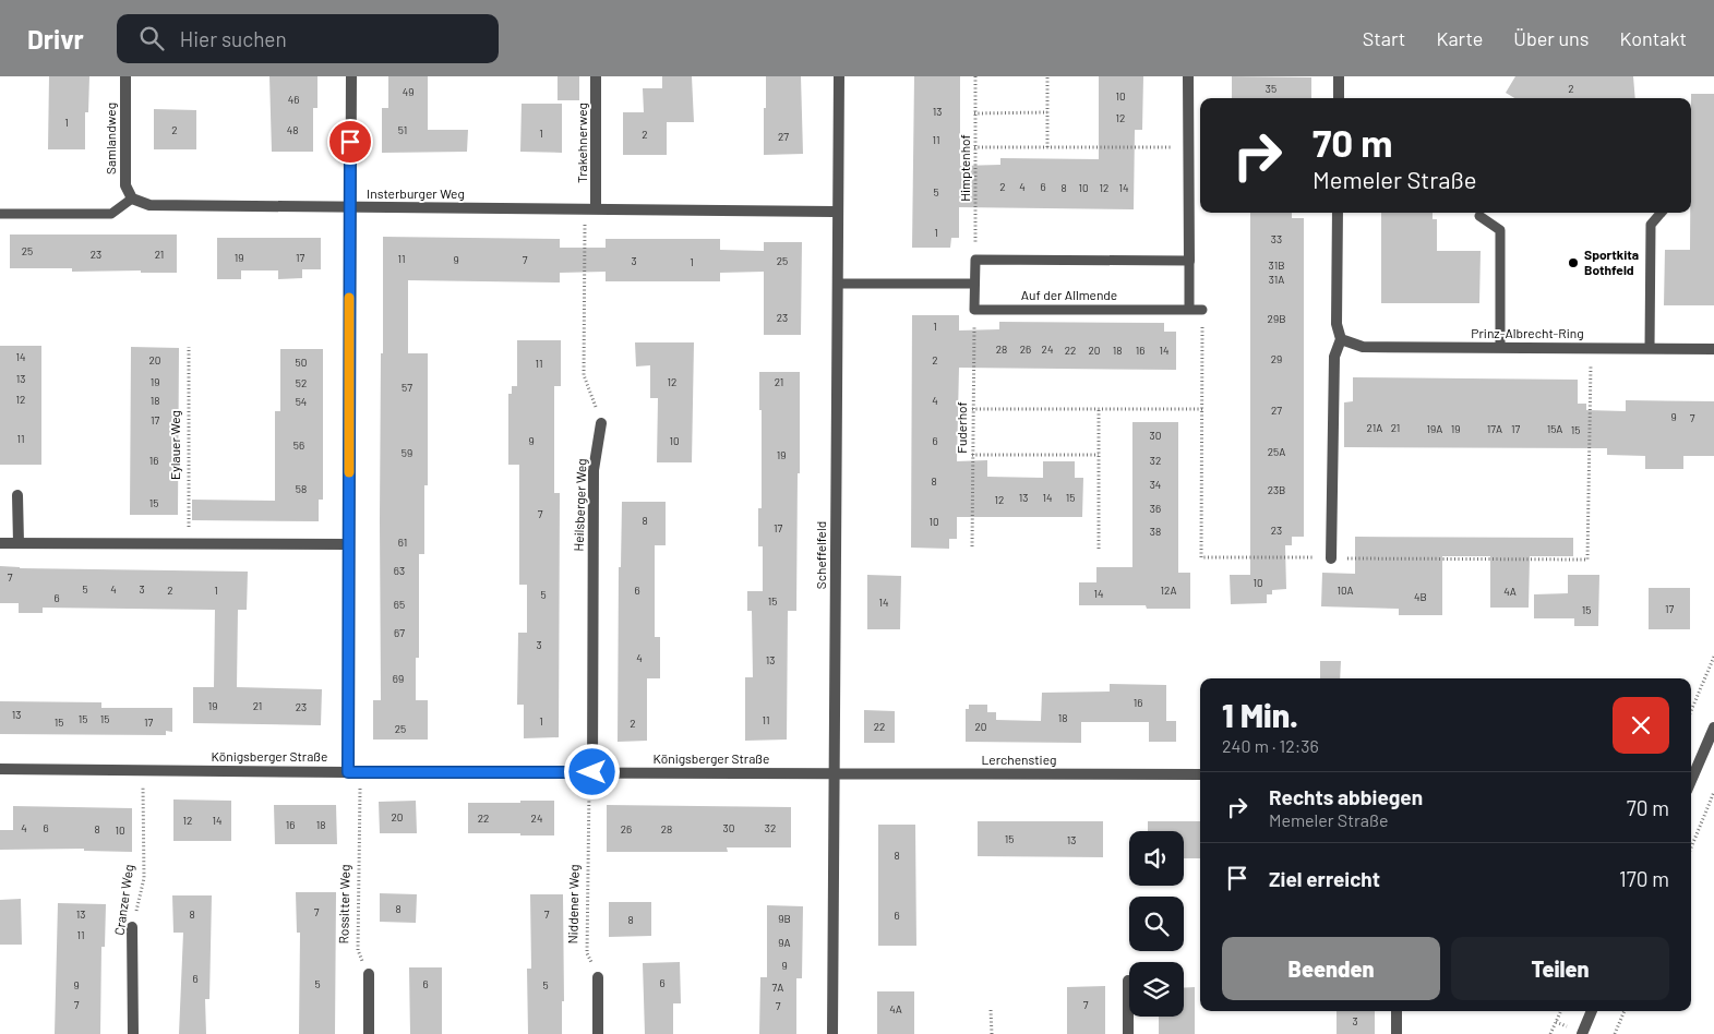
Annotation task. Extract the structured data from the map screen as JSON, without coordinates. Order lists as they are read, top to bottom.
{
  "streets": {
    "street": [
      "Samlandweg",
      "Trakehnerweg",
      "Insterburger Weg",
      "Prinz-Albrecht-Ring",
      "Heilsberger Weg",
      "Scheffelfeld",
      "Königsberger Straße",
      "Lerchenstieg",
      "Cranzer Weg"
    ],
    "lane": ["Auf der Allmende"],
    "path": [
      "Himptenhof",
      "Fuderhof",
      "Eylauer Weg",
      "Rossitter Weg",
      "Niddener Weg"
    ]
  },
  "crossings": [
    ["Samlandweg", "Insterburger Weg"],
    ["Trakehnerweg", "Insterburger Weg"],
    ["Insterburger Weg", "Scheffelfeld"],
    ["Auf der Allmende", "Fuderhof"],
    ["Heilsberger Weg", "Königsberger Straße"],
    ["Heilsberger Weg", "Niddener Weg"],
    ["Scheffelfeld", "Königsberger Straße"],
    ["Scheffelfeld", "Lerchenstieg"],
    ["Königsberger Straße", "Lerchenstieg"],
    ["Königsberger Straße", "Cranzer Weg"],
    ["Königsberger Straße", "Rossitter Weg"],
    ["Königsberger Straße", "Niddener Weg"]
  ],
  "places": ["Sportkita Bothfeld"],
  "house_numbers": [
    "35",
    "2",
    "49",
    "10",
    "46",
    "13",
    "12",
    "1",
    "2",
    "48",
    "51",
    "1",
    "2",
    "27",
    "11",
    "2",
    "4",
    "6",
    "8",
    "10",
    "12",
    "14",
    "5",
    "1",
    "33",
    "25",
    "23",
    "21",
    "19",
    "17",
    "11",
    "9",
    "7",
    "3",
    "25",
    "1",
    "31B",
    "31A",
    "23",
    "29B",
    "1",
    "28",
    "26",
    "24",
    "22",
    "20",
    "18",
    "16",
    "14",
    "14",
    "29",
    "20",
    "2",
    "50",
    "11",
    "13",
    "19",
    "12",
    "21",
    "52",
    "57",
    "12",
    "18",
    "4",
    "54",
    "27",
    "9",
    "7",
    "17",
    "21A",
    "21",
    "19A",
    "19",
    "17A",
    "17",
    "15A",
    "15",
    "30",
    "11",
    "9",
    "10",
    "6",
    "56",
    "25A",
    "59",
    "19",
    "16",
    "32",
    "8",
    "34",
    "58",
    "23B",
    "13",
    "14",
    "15",
    "12",
    "15",
    "36",
    "7",
    "8",
    "10",
    "17",
    "23",
    "38",
    "61",
    "63",
    "7",
    "10",
    "5",
    "4",
    "3",
    "2",
    "1",
    "6",
    "12A",
    "10A",
    "4A",
    "14",
    "5",
    "4B",
    "6",
    "15",
    "14",
    "65",
    "17",
    "15",
    "67",
    "3",
    "4",
    "13",
    "69",
    "16",
    "19",
    "21",
    "23",
    "13",
    "18",
    "15",
    "15",
    "11",
    "1",
    "15",
    "17",
    "2",
    "22",
    "20",
    "25",
    "20",
    "22",
    "24",
    "12",
    "14",
    "16",
    "18",
    "4",
    "6",
    "30",
    "32",
    "8",
    "26",
    "28",
    "10",
    "15",
    "13",
    "8",
    "8",
    "7",
    "13",
    "8",
    "7",
    "6",
    "9B",
    "8",
    "11",
    "9A",
    "9",
    "6",
    "6",
    "5",
    "6",
    "9",
    "5",
    "7A",
    "7",
    "7",
    "7",
    "4A",
    "3"
  ],
  "page": {
    "header": "Drivr",
    "search": "Hier suchen",
    "nav": [
      "Start",
      "Karte",
      "Über uns",
      "Kontakt"
    ],
    "turn": ["70 m", "Memeler Straße"],
    "heading": ["1 Min.", "240 m · 12:36"],
    "list": [
      {
        "name": "Rechts abbiegen",
        "note": "Memeler Straße",
        "value": "70 m"
      },
      {
        "name": "Ziel erreicht",
        "value": "170 m"
      }
    ],
    "buttons": ["Beenden", "Teilen"]
  }
}
